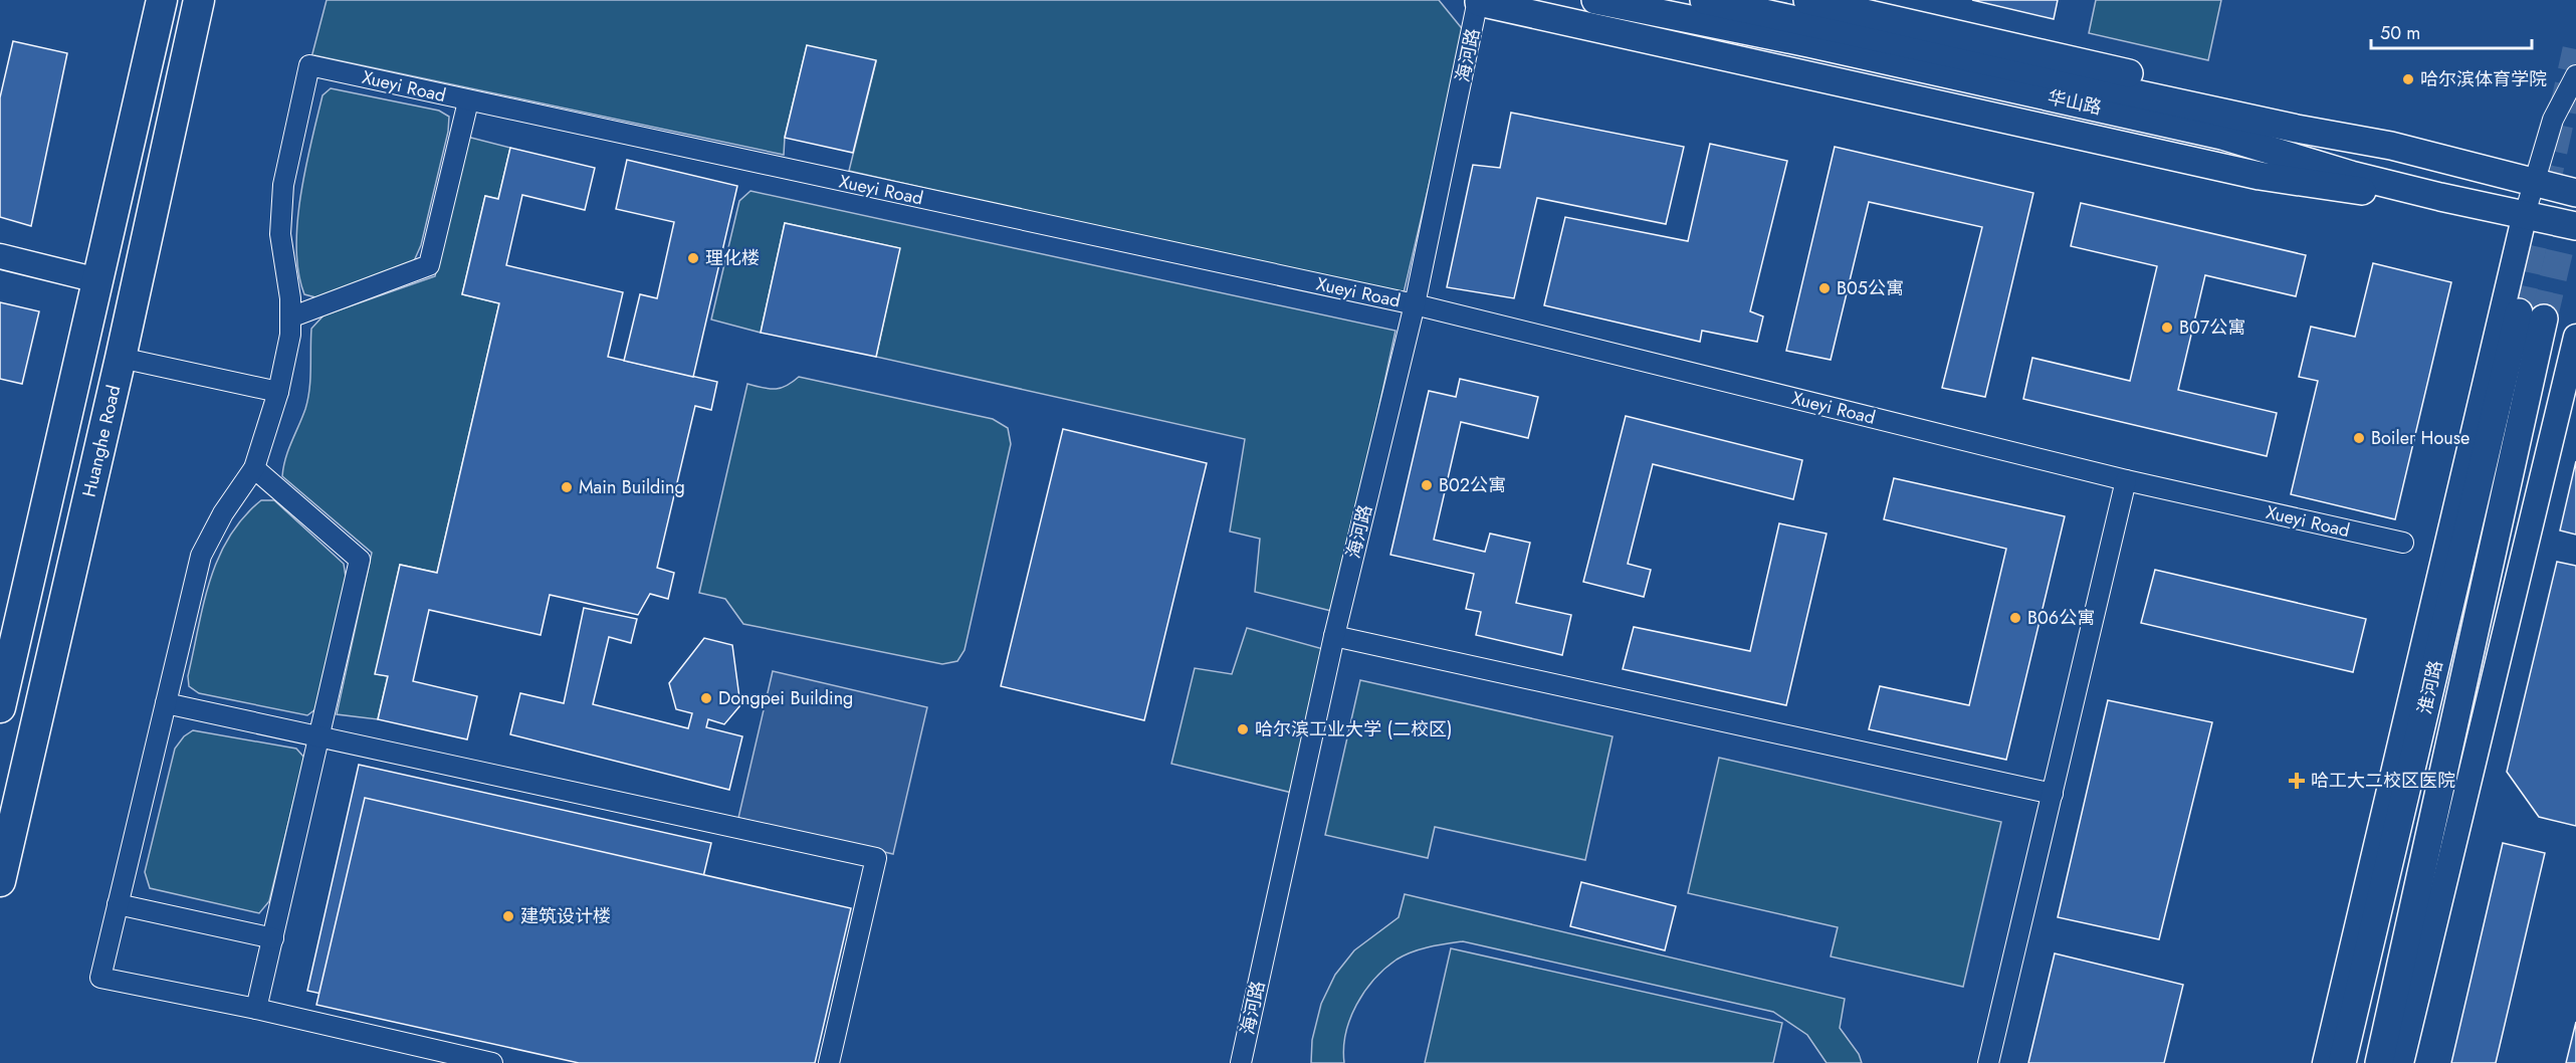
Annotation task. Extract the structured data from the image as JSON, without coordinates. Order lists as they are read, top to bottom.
{
  "streets": {
    "main road": ["华山路", "Huanghe Road", "淮河路"],
    "street": ["海河路", "Xueyi Road"]
  },
  "crossings": [
    ["海河路", "Xueyi Road"]
  ],
  "places": {
    "other": [
      "哈尔滨体育学院",
      "理化楼",
      "B05公寓",
      "B07公寓",
      "Boiler House",
      "B02公寓",
      "Main Building",
      "B06公寓",
      "Dongpei Building",
      "哈尔滨工业大学 (二校区)",
      "建筑设计楼"
    ],
    "health": ["哈工大二校区医院"]
  },
  "scale_bar": "50 m"
}
